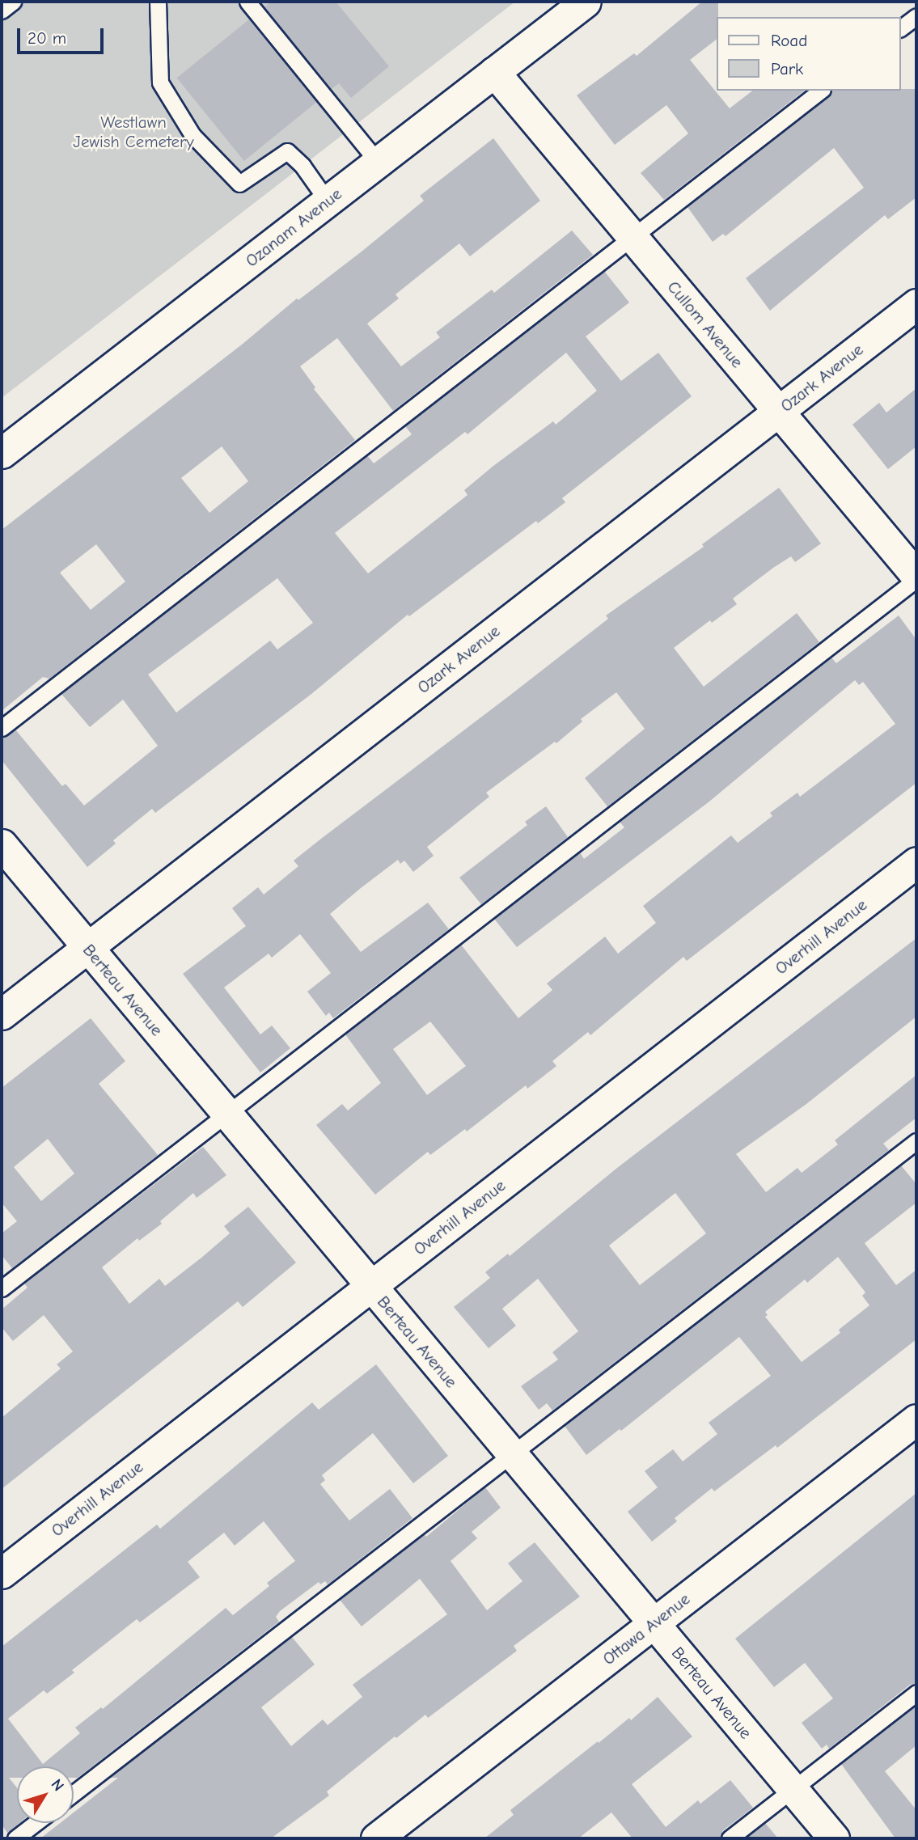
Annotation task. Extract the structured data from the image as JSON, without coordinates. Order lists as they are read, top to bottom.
{
  "streets": {
    "street": [
      "Ozanam Avenue",
      "Cullom Avenue",
      "Ozark Avenue",
      "Overhill Avenue",
      "Berteau Avenue",
      "Ottawa Avenue"
    ]
  },
  "crossings": [
    ["Ozanam Avenue", "Cullom Avenue"],
    ["Cullom Avenue", "Ozark Avenue"],
    ["Ozark Avenue", "Berteau Avenue"],
    ["Overhill Avenue", "Berteau Avenue"],
    ["Berteau Avenue", "Ottawa Avenue"]
  ],
  "parks": ["Westlawn Jewish Cemetery"],
  "legend": ["Road", "Park"],
  "scale_bar": "20 m",
  "north": "top right"
}
